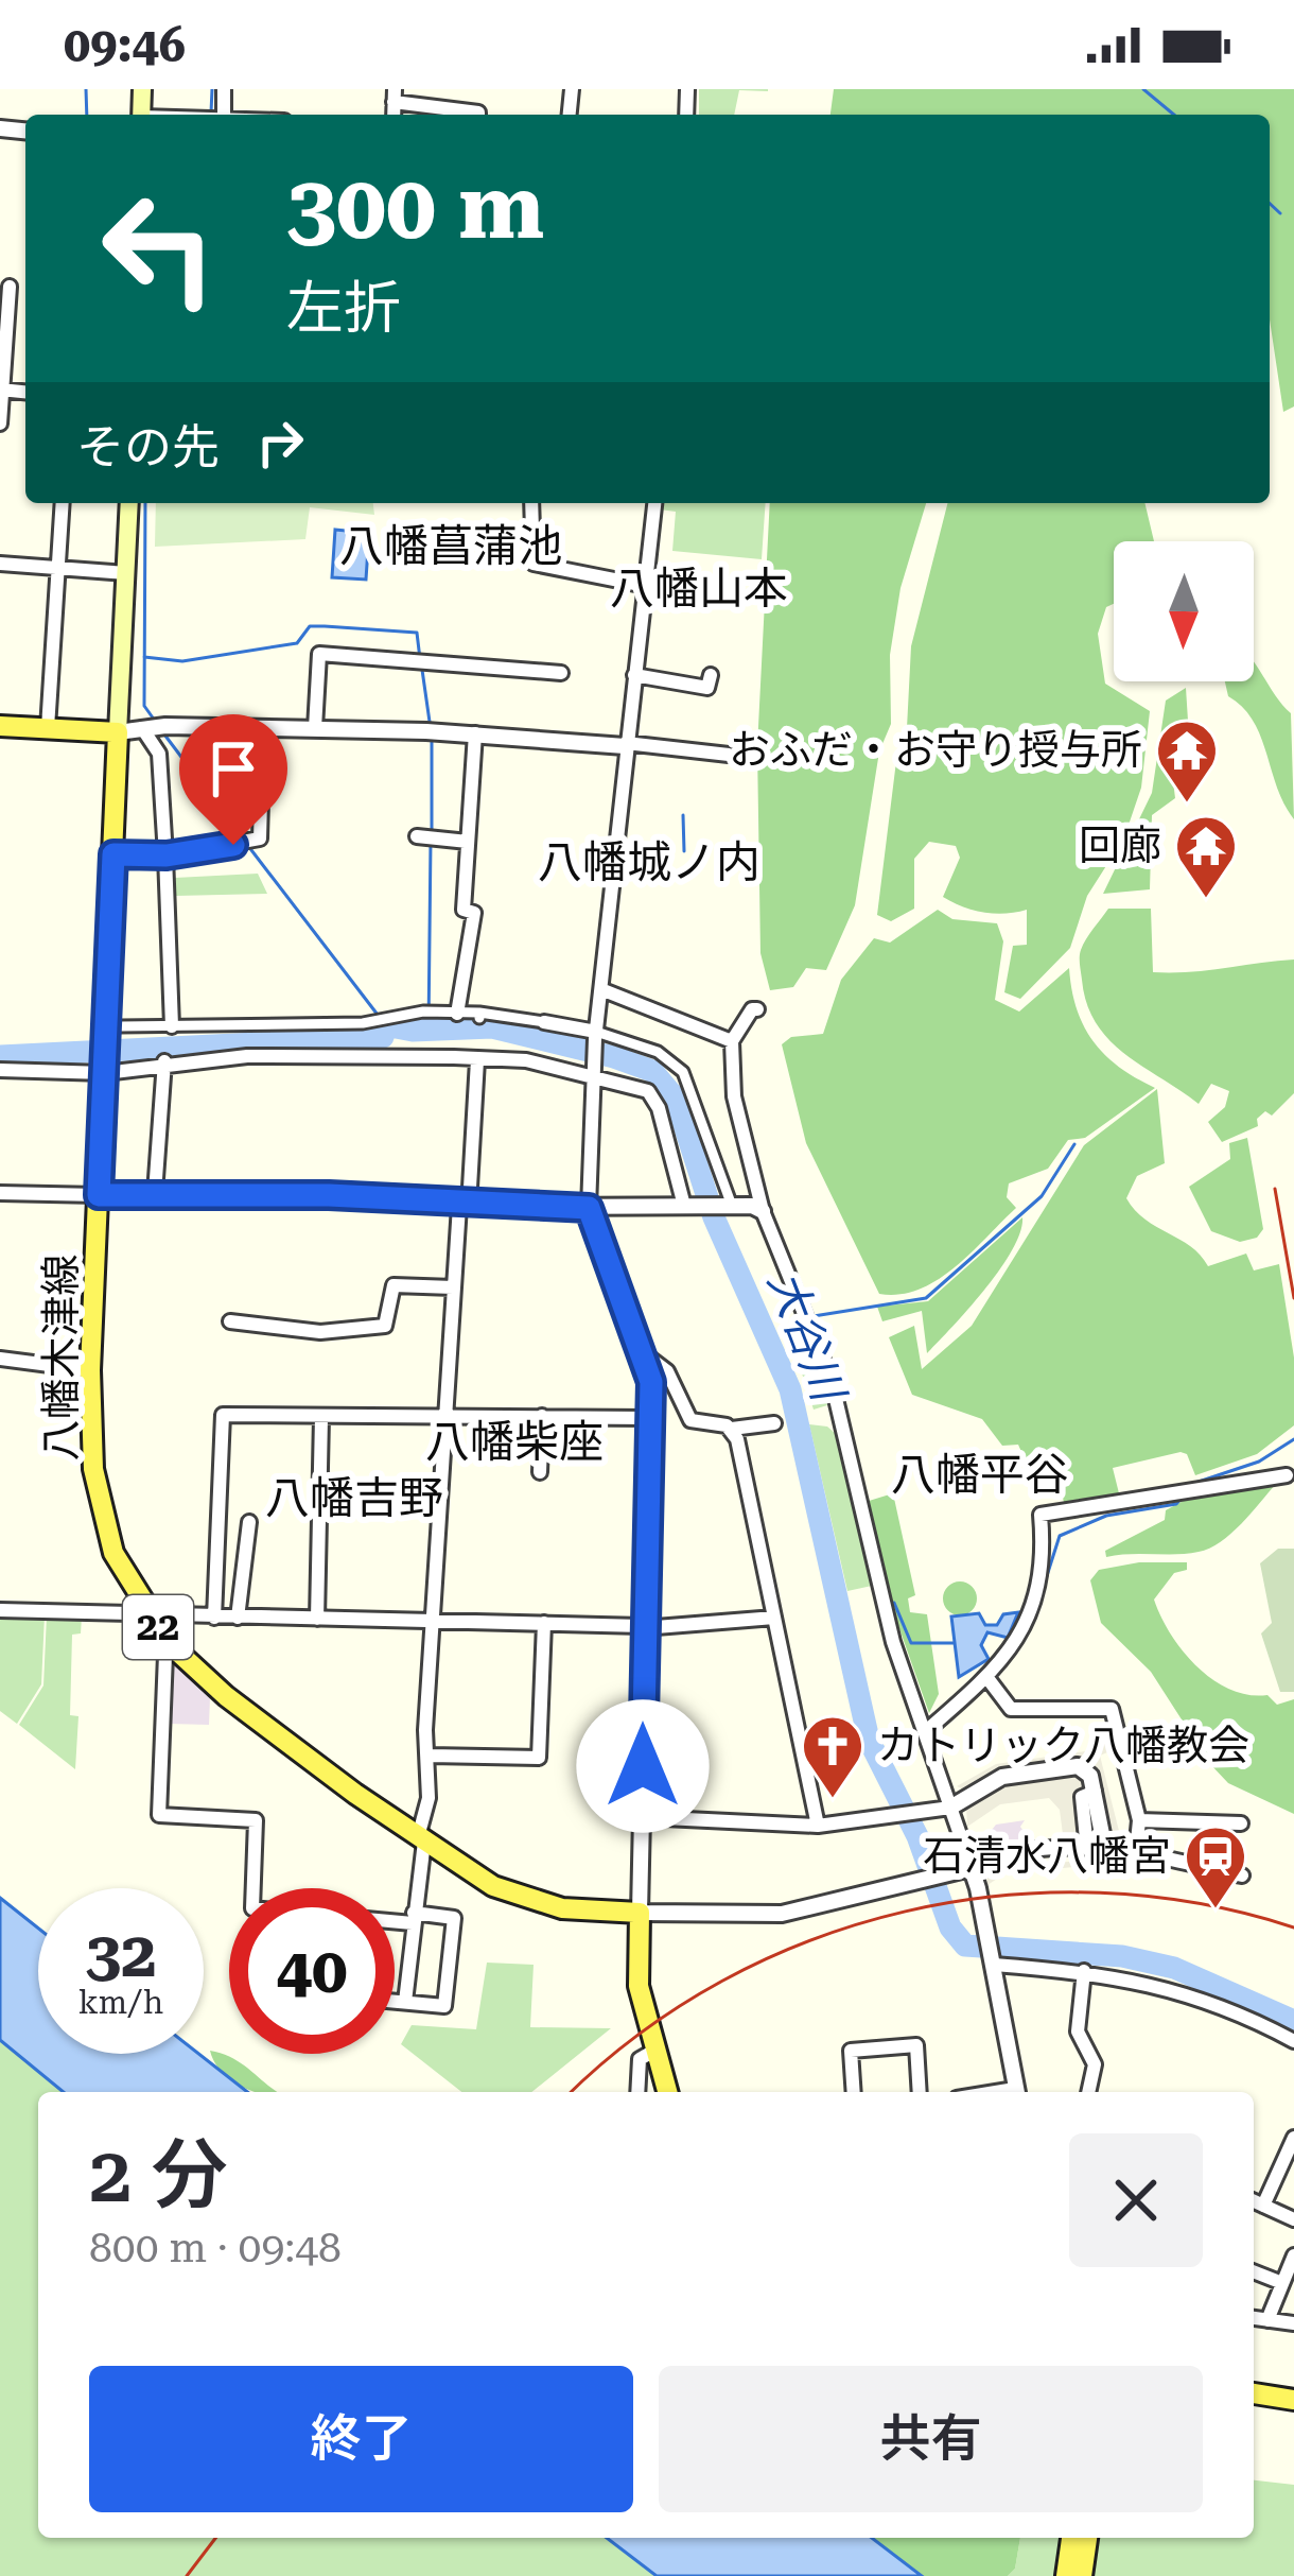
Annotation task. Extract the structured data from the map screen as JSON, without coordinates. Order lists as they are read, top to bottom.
{
  "streets": {
    "main road": ["八幡木津線", "22"]
  },
  "districts": [
    "八幡菖蒲池",
    "八幡山本",
    "八幡城ノ内",
    "八幡柴座",
    "八幡平谷",
    "八幡吉野"
  ],
  "water": ["大谷川"],
  "places": {
    "temple": ["おふだ・お守り授与所", "回廊"],
    "church": ["カトリック八幡教会"],
    "station": ["石清水八幡宮"]
  },
  "north": "bottom",
  "page": {
    "status": "09:46",
    "turn": ["300 m", "左折"],
    "then": "その先",
    "speed": "32 km/h",
    "limit": "40",
    "heading": ["2 分", "800 m · 09:48"],
    "buttons": ["終了", "共有"]
  }
}
